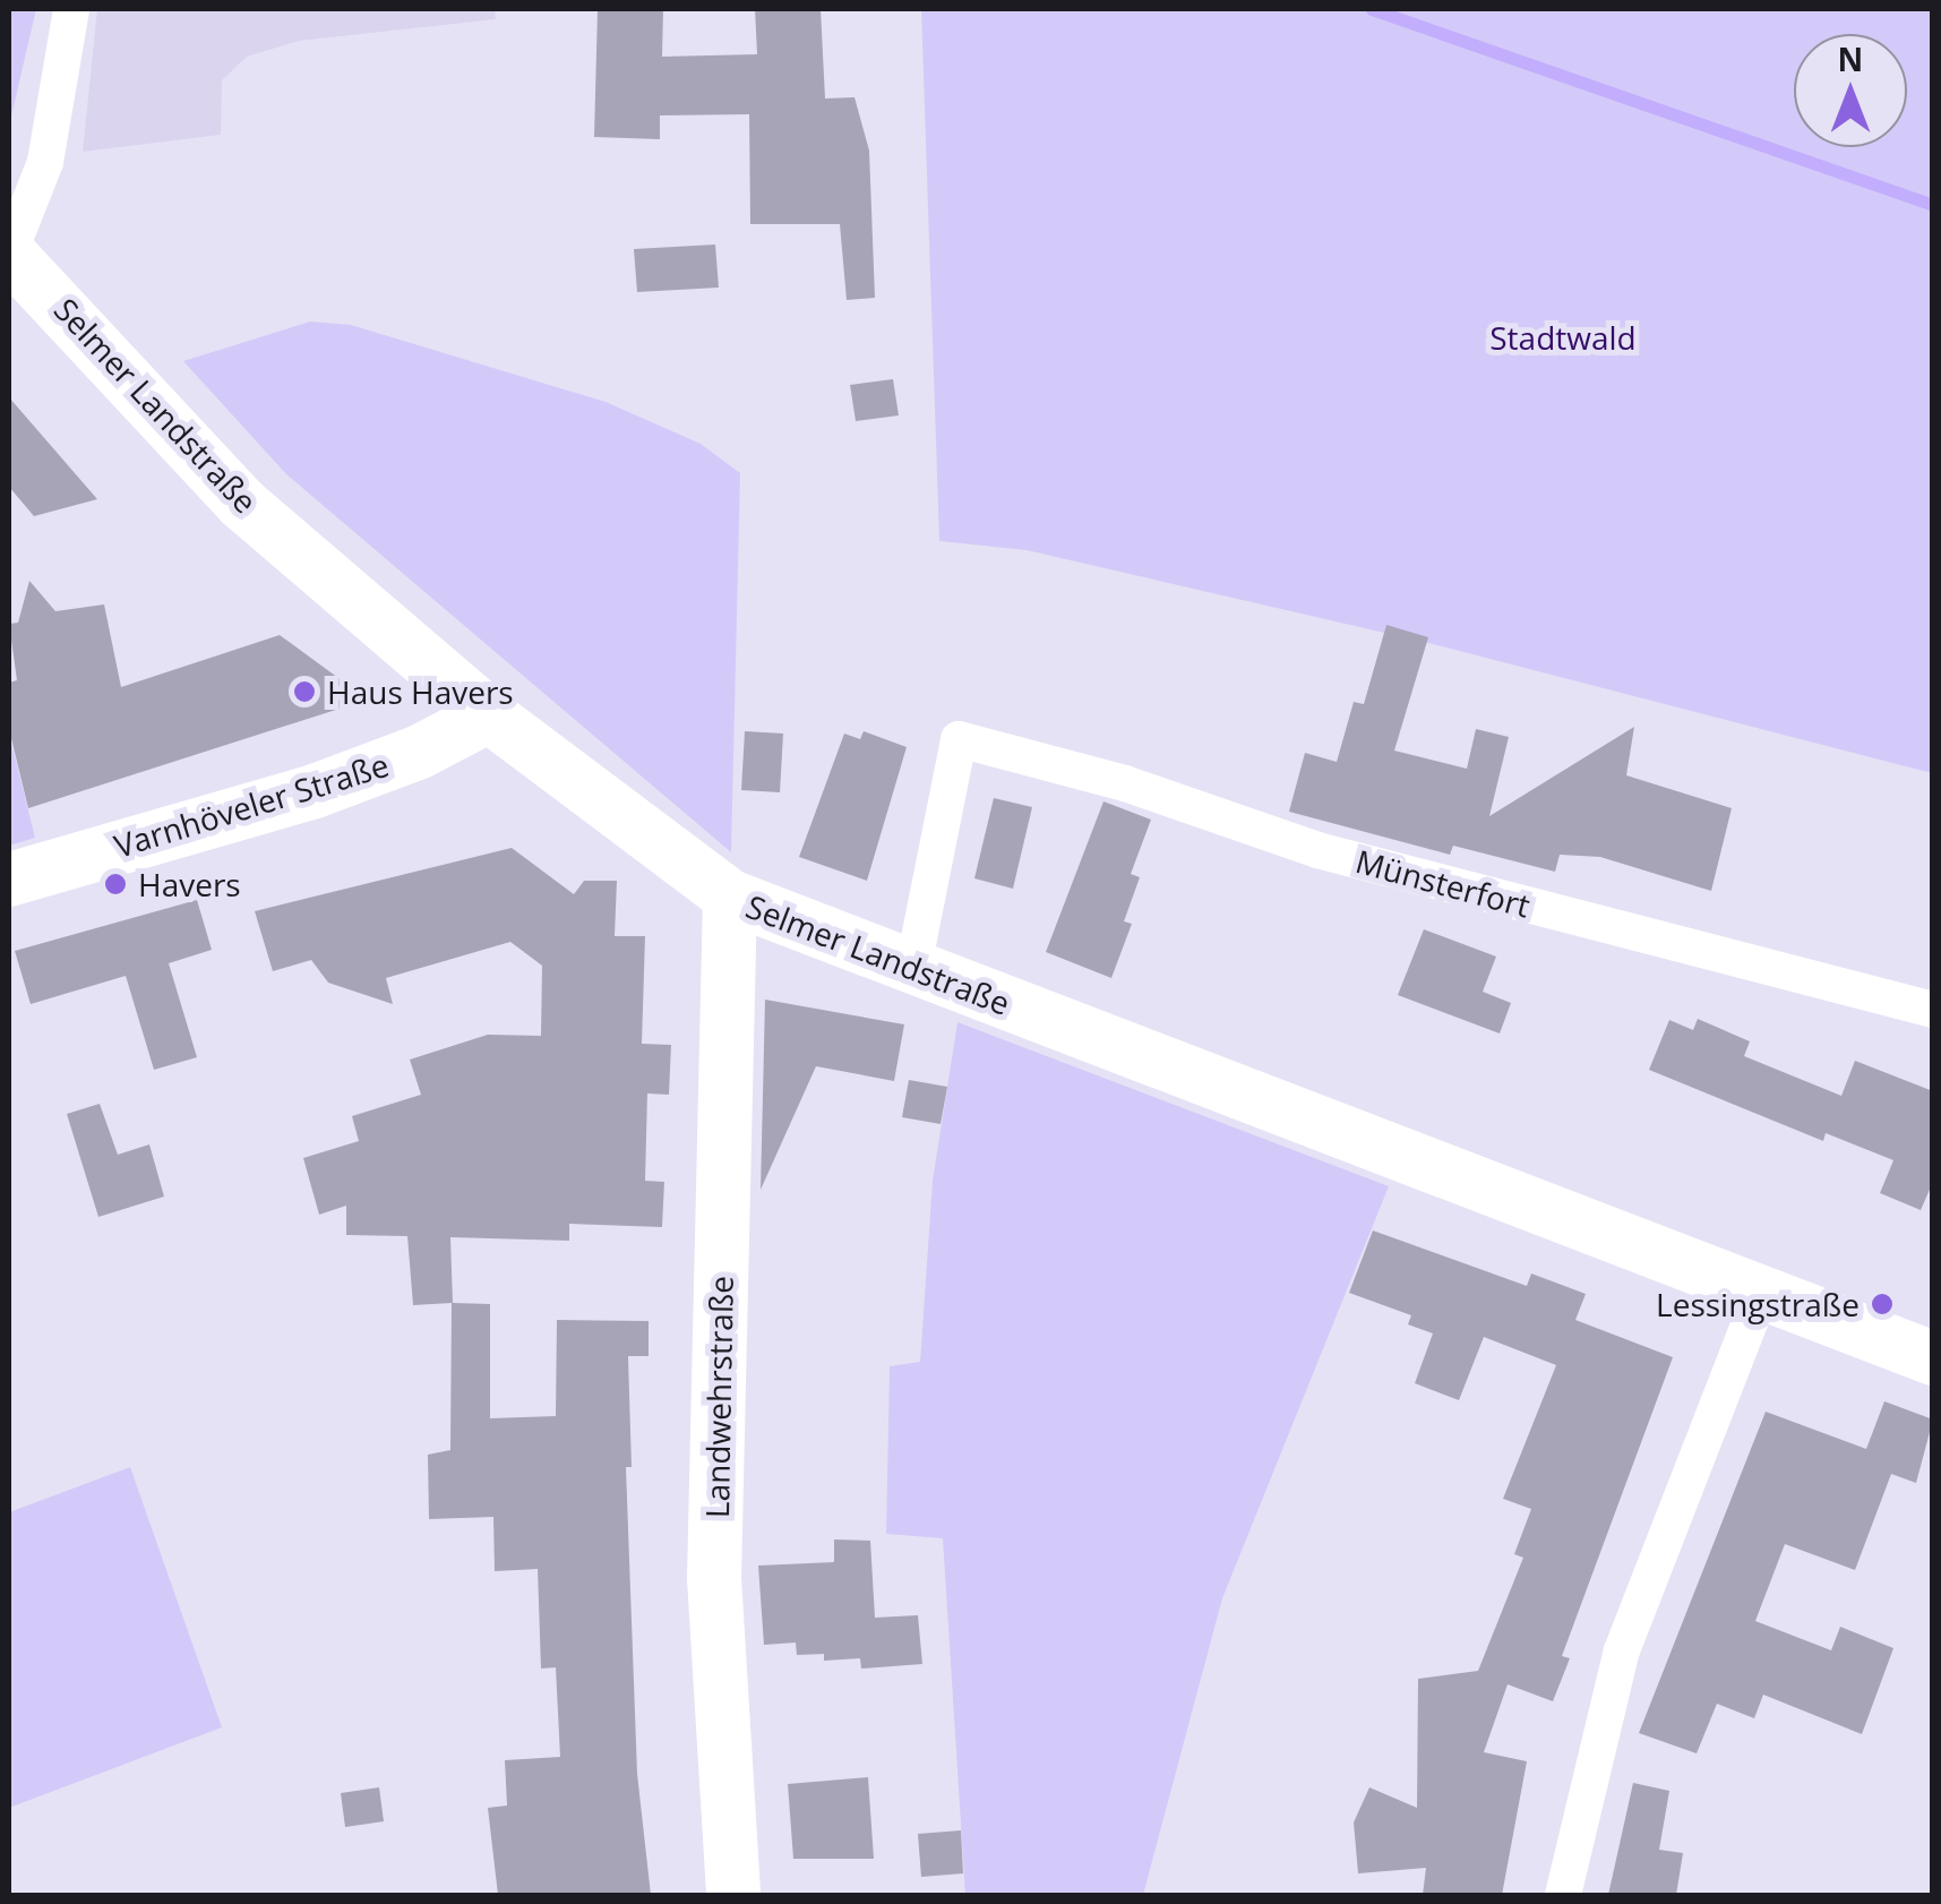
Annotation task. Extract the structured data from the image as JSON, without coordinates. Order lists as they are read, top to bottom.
{
  "streets": {
    "main road": ["Selmer Landstraße", "Varnhöveler Straße", "Landwehrstraße"],
    "street": ["Münsterfort"]
  },
  "crossings": [
    ["Selmer Landstraße", "Varnhöveler Straße"],
    ["Selmer Landstraße", "Münsterfort"],
    ["Selmer Landstraße", "Landwehrstraße"]
  ],
  "parks": ["Stadtwald"],
  "places": ["Haus Havers", "Havers", "Lessingstraße"],
  "north": "top"
}
